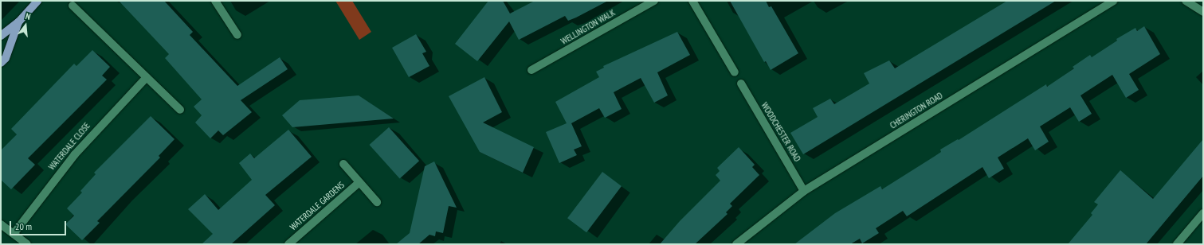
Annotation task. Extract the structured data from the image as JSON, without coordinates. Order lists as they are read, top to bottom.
{
  "streets": {
    "street": [
      "WELLINGTON WALK",
      "CHERINGTON ROAD",
      "WOODCHESTER ROAD",
      "WATERDALE CLOSE",
      "WATERDALE GARDENS"
    ]
  },
  "crossings": [
    ["CHERINGTON ROAD", "WOODCHESTER ROAD"]
  ],
  "scale_bar": "20 m",
  "north": "top"
}
